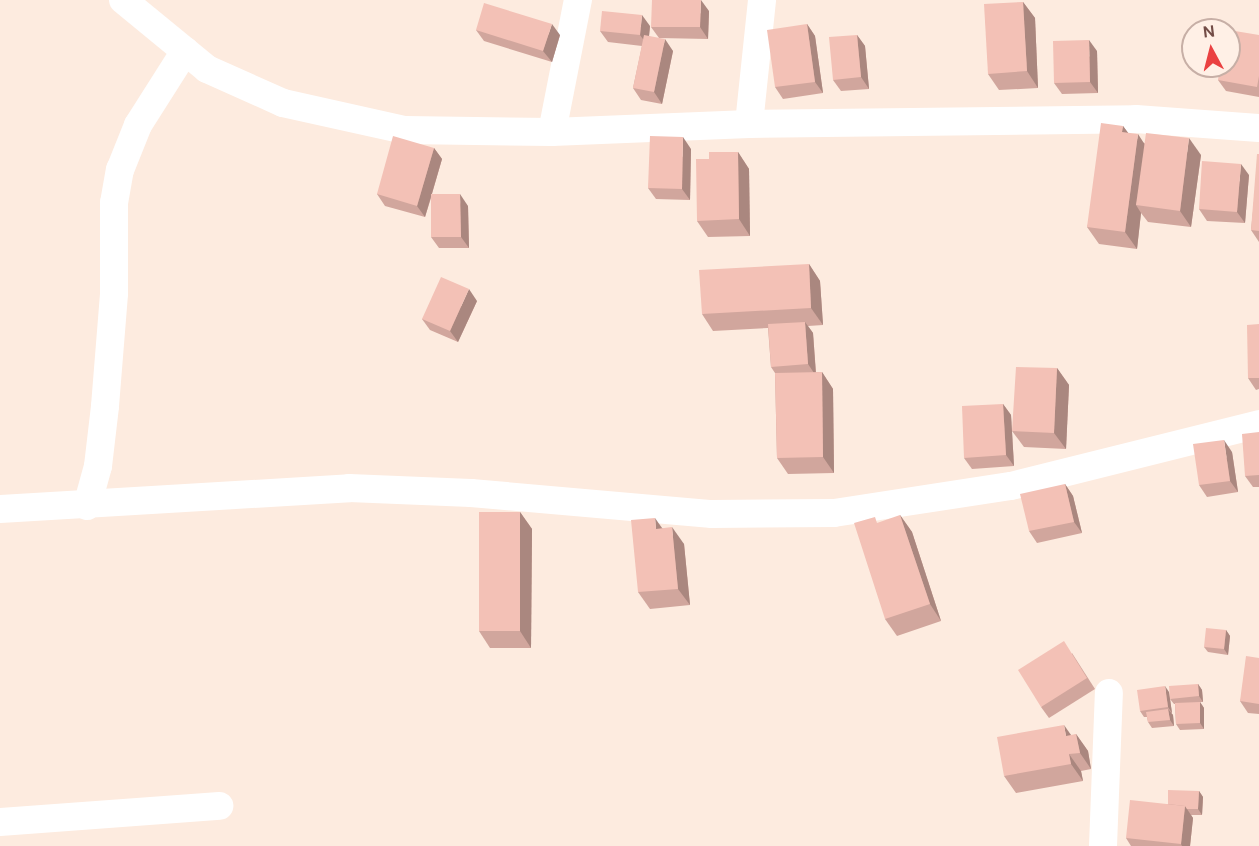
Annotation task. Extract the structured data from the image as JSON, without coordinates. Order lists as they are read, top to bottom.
{
  "north": "top"
}
